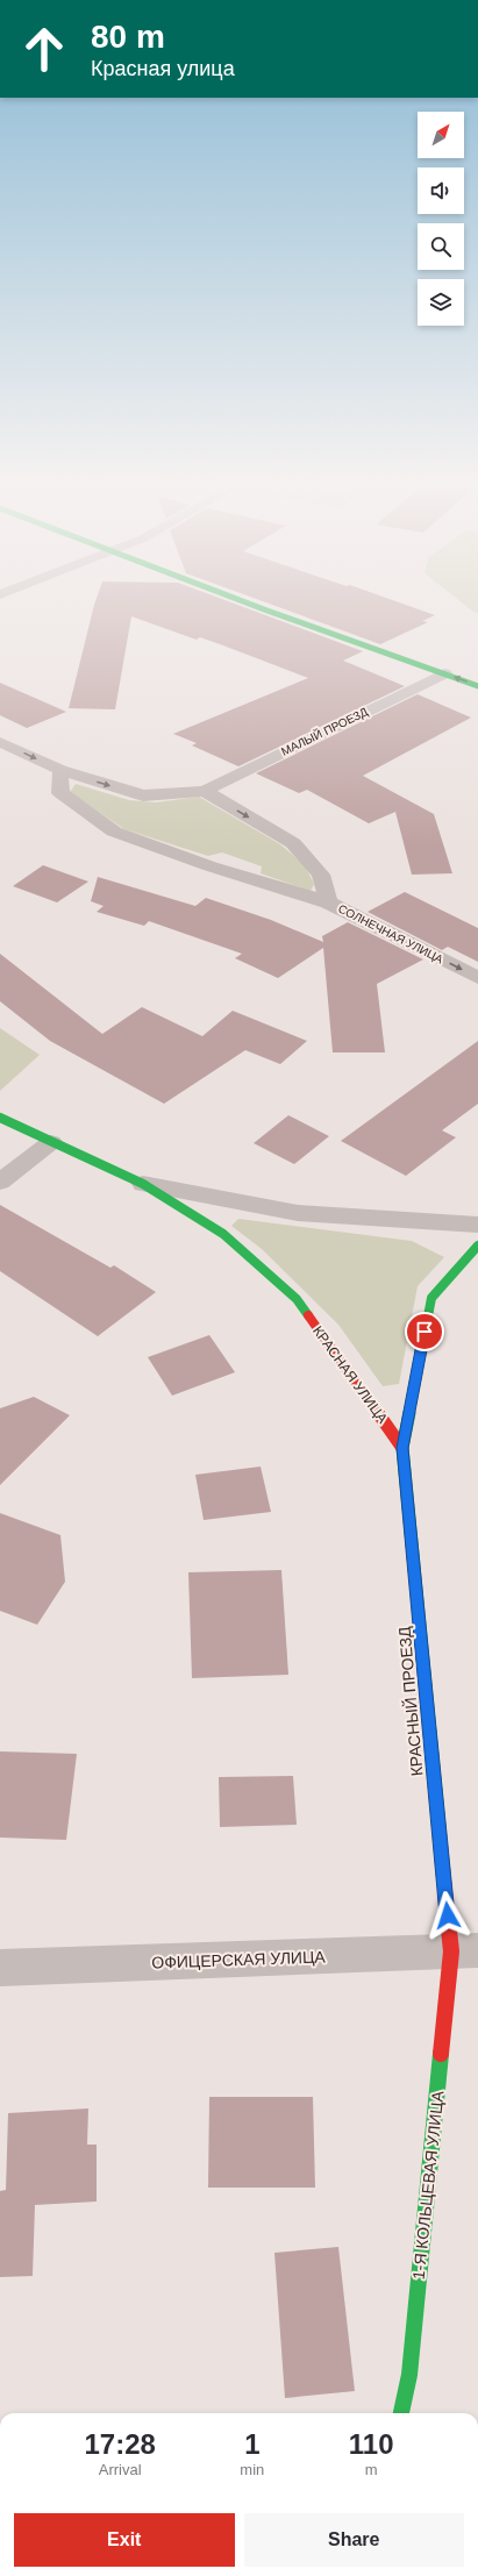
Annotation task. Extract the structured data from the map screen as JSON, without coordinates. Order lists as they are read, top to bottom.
{
  "streets": {
    "street": [
      "МАЛЫЙ ПРОЕЗД",
      "СОЛНЕЧНАЯ УЛИЦА",
      "КРАСНАЯ УЛИЦА",
      "КРАСНЫЙ ПРОЕЗД",
      "ОФИЦЕРСКАЯ УЛИЦА",
      "1-Я КОЛЬЦЕВАЯ УЛИЦА"
    ]
  },
  "crossings": [
    ["МАЛЫЙ ПРОЕЗД", "СОЛНЕЧНАЯ УЛИЦА"],
    ["КРАСНАЯ УЛИЦА", "КРАСНЫЙ ПРОЕЗД"],
    ["КРАСНЫЙ ПРОЕЗД", "ОФИЦЕРСКАЯ УЛИЦА"],
    ["КРАСНЫЙ ПРОЕЗД", "1-Я КОЛЬЦЕВАЯ УЛИЦА"],
    ["ОФИЦЕРСКАЯ УЛИЦА", "1-Я КОЛЬЦЕВАЯ УЛИЦА"]
  ],
  "north": "top right",
  "page": {
    "turn": ["80 m", "Красная улица"],
    "eta": [
      "17:28",
      "Arrival",
      "1",
      "min",
      "110",
      "m"
    ],
    "buttons": ["Exit", "Share"]
  }
}
